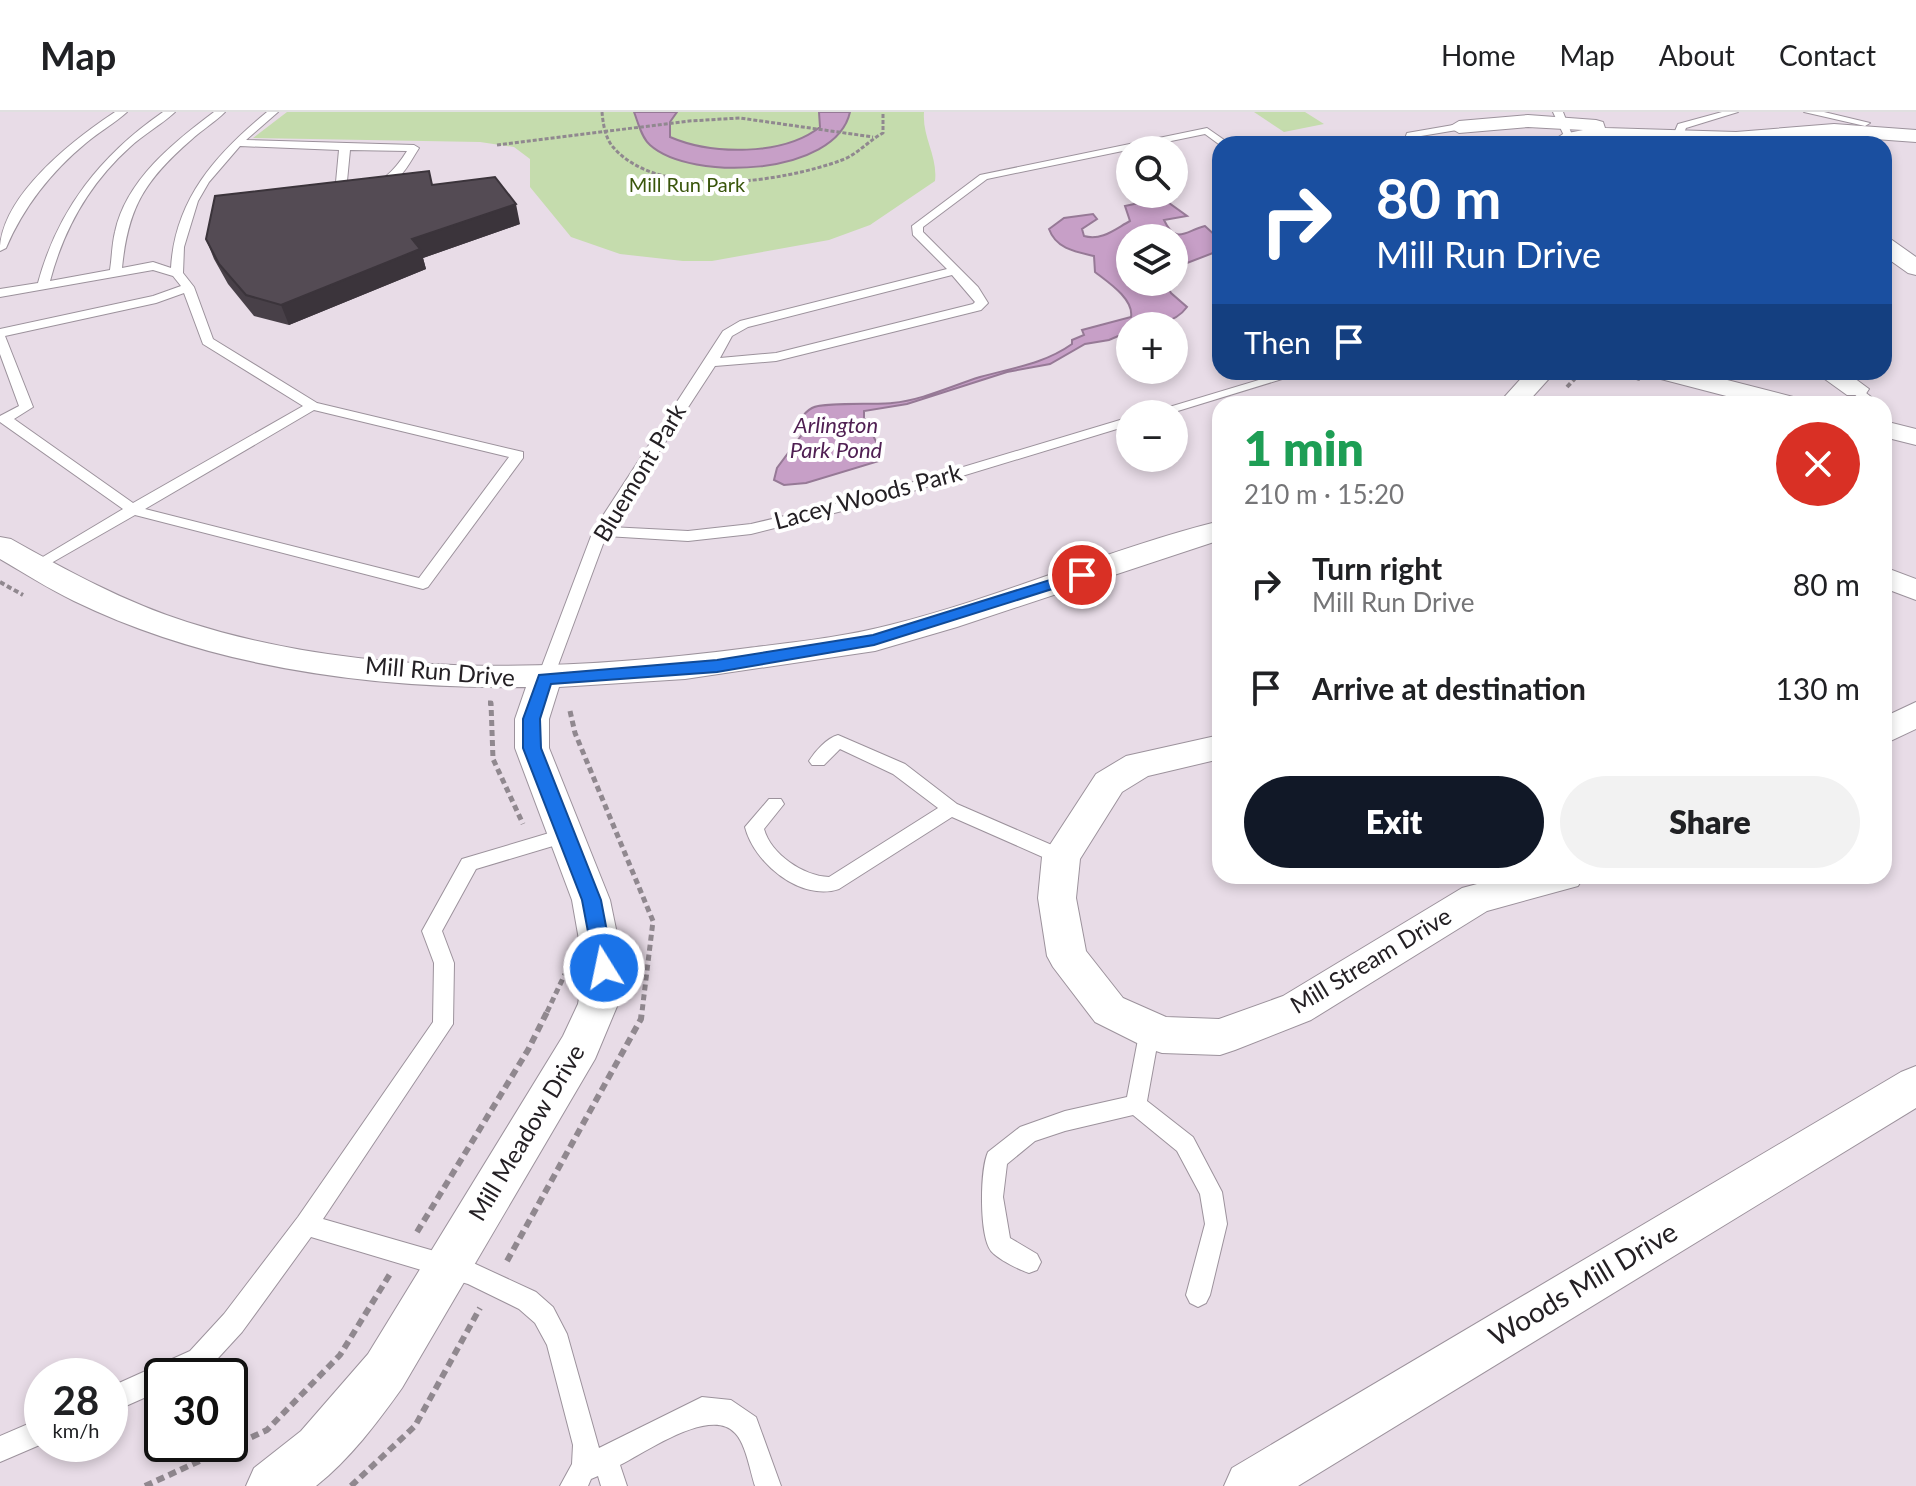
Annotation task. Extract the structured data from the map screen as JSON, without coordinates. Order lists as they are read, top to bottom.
{
  "streets": {
    "street": [
      "Mill Run Drive",
      "Mill Stream Drive",
      "Mill Meadow Drive",
      "Woods Mill Drive"
    ],
    "lane": ["Bluemont Park", "Lacey Woods Park"]
  },
  "crossings": [
    ["Bluemont Park", "Lacey Woods Park"],
    ["Bluemont Park", "Mill Run Drive"],
    ["Bluemont Park", "Mill Meadow Drive"],
    ["Mill Run Drive", "Mill Meadow Drive"]
  ],
  "water": ["Arlington Park Pond"],
  "parks": ["Mill Run Park"],
  "page": {
    "header": "Map",
    "nav": [
      "Home",
      "Map",
      "About",
      "Contact"
    ],
    "map_buttons": ["+", "−"],
    "turn": ["80 m", "Mill Run Drive"],
    "then": "Then",
    "heading": ["1 min", "210 m · 15:20"],
    "list": [
      {
        "name": "Turn right",
        "note": "Mill Run Drive",
        "value": "80 m"
      },
      {
        "name": "Arrive at destination",
        "value": "130 m"
      }
    ],
    "buttons": ["Exit", "Share"],
    "speed": "28 km/h",
    "limit": "30"
  }
}
